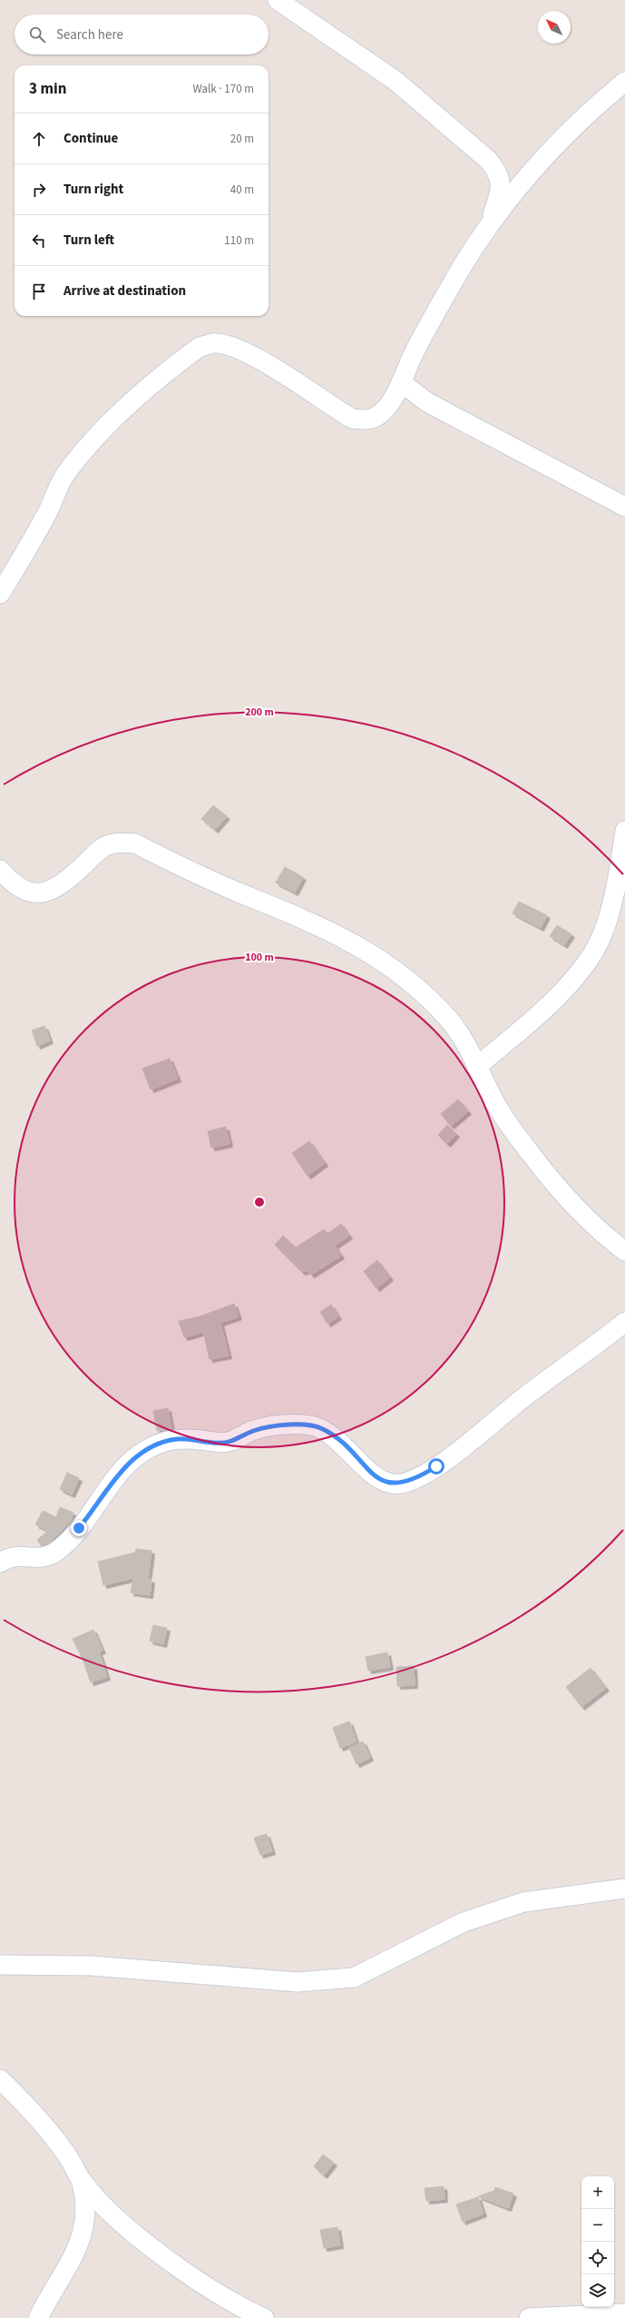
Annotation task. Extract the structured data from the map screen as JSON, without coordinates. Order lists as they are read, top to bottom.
{
  "north": "top left",
  "page": {
    "search": "Search here",
    "heading": ["3 min", "Walk · 170 m"],
    "list": [
      ["Continue", "20 m"],
      ["Turn right", "40 m"],
      ["Turn left", "110 m"],
      "Arrive at destination"
    ],
    "map_buttons": ["+", "−"]
  },
  "rings": ["200 m", "100 m"]
}
